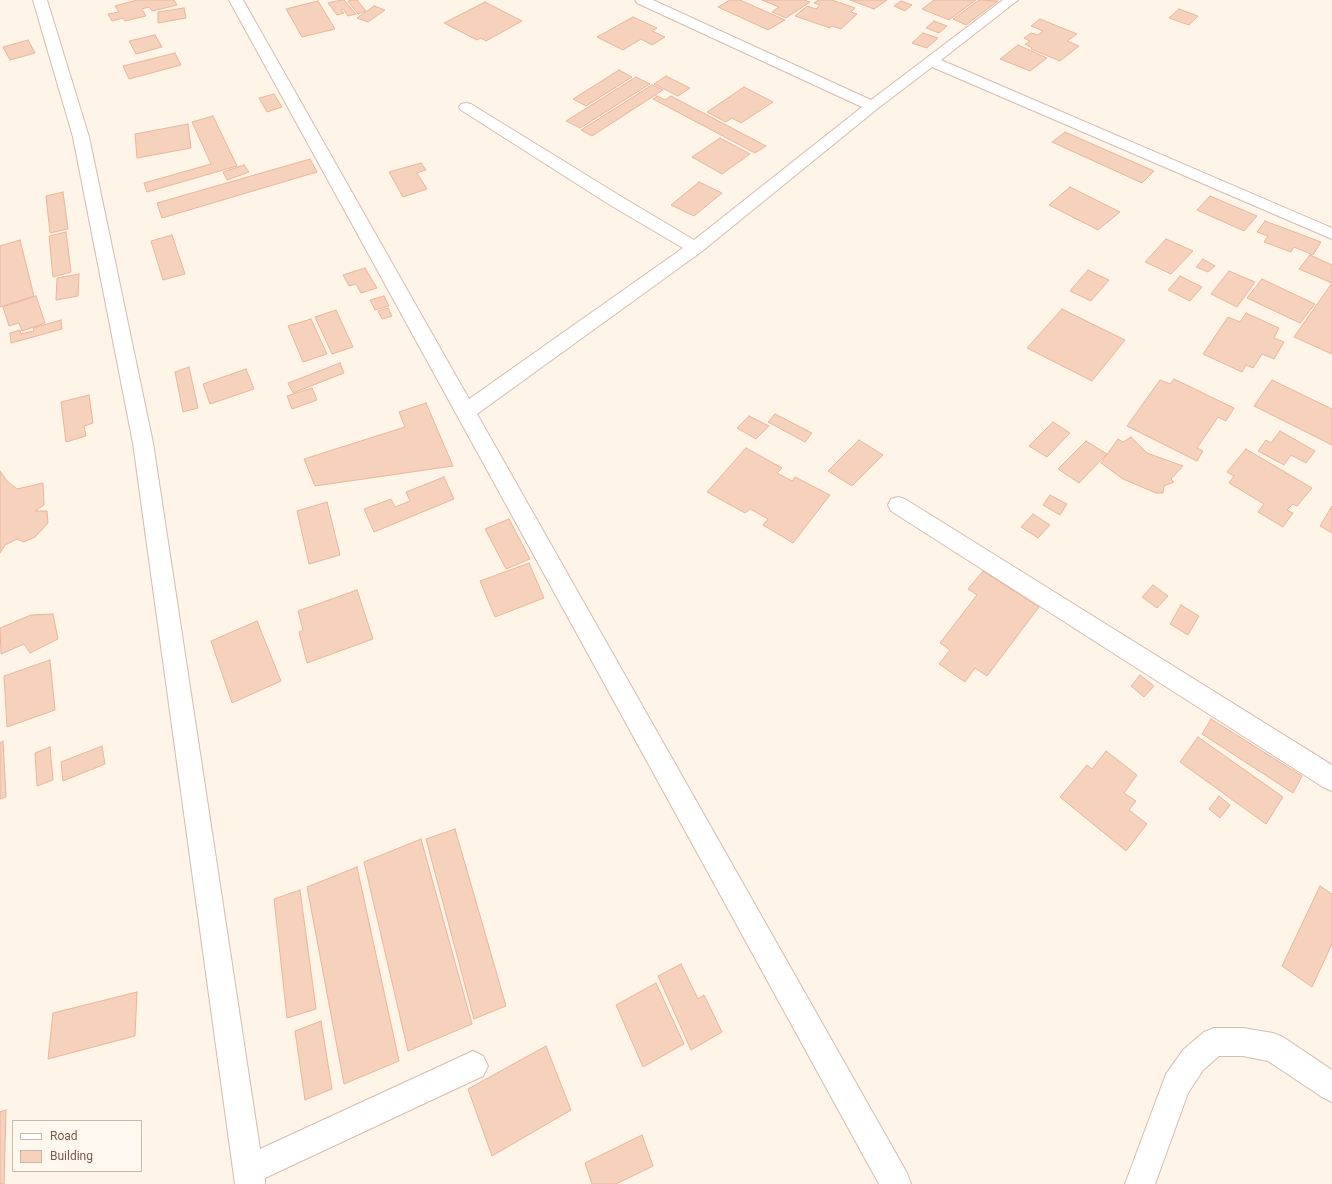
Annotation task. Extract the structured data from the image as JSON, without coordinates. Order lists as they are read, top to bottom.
{
  "legend": ["Road", "Building"]
}
